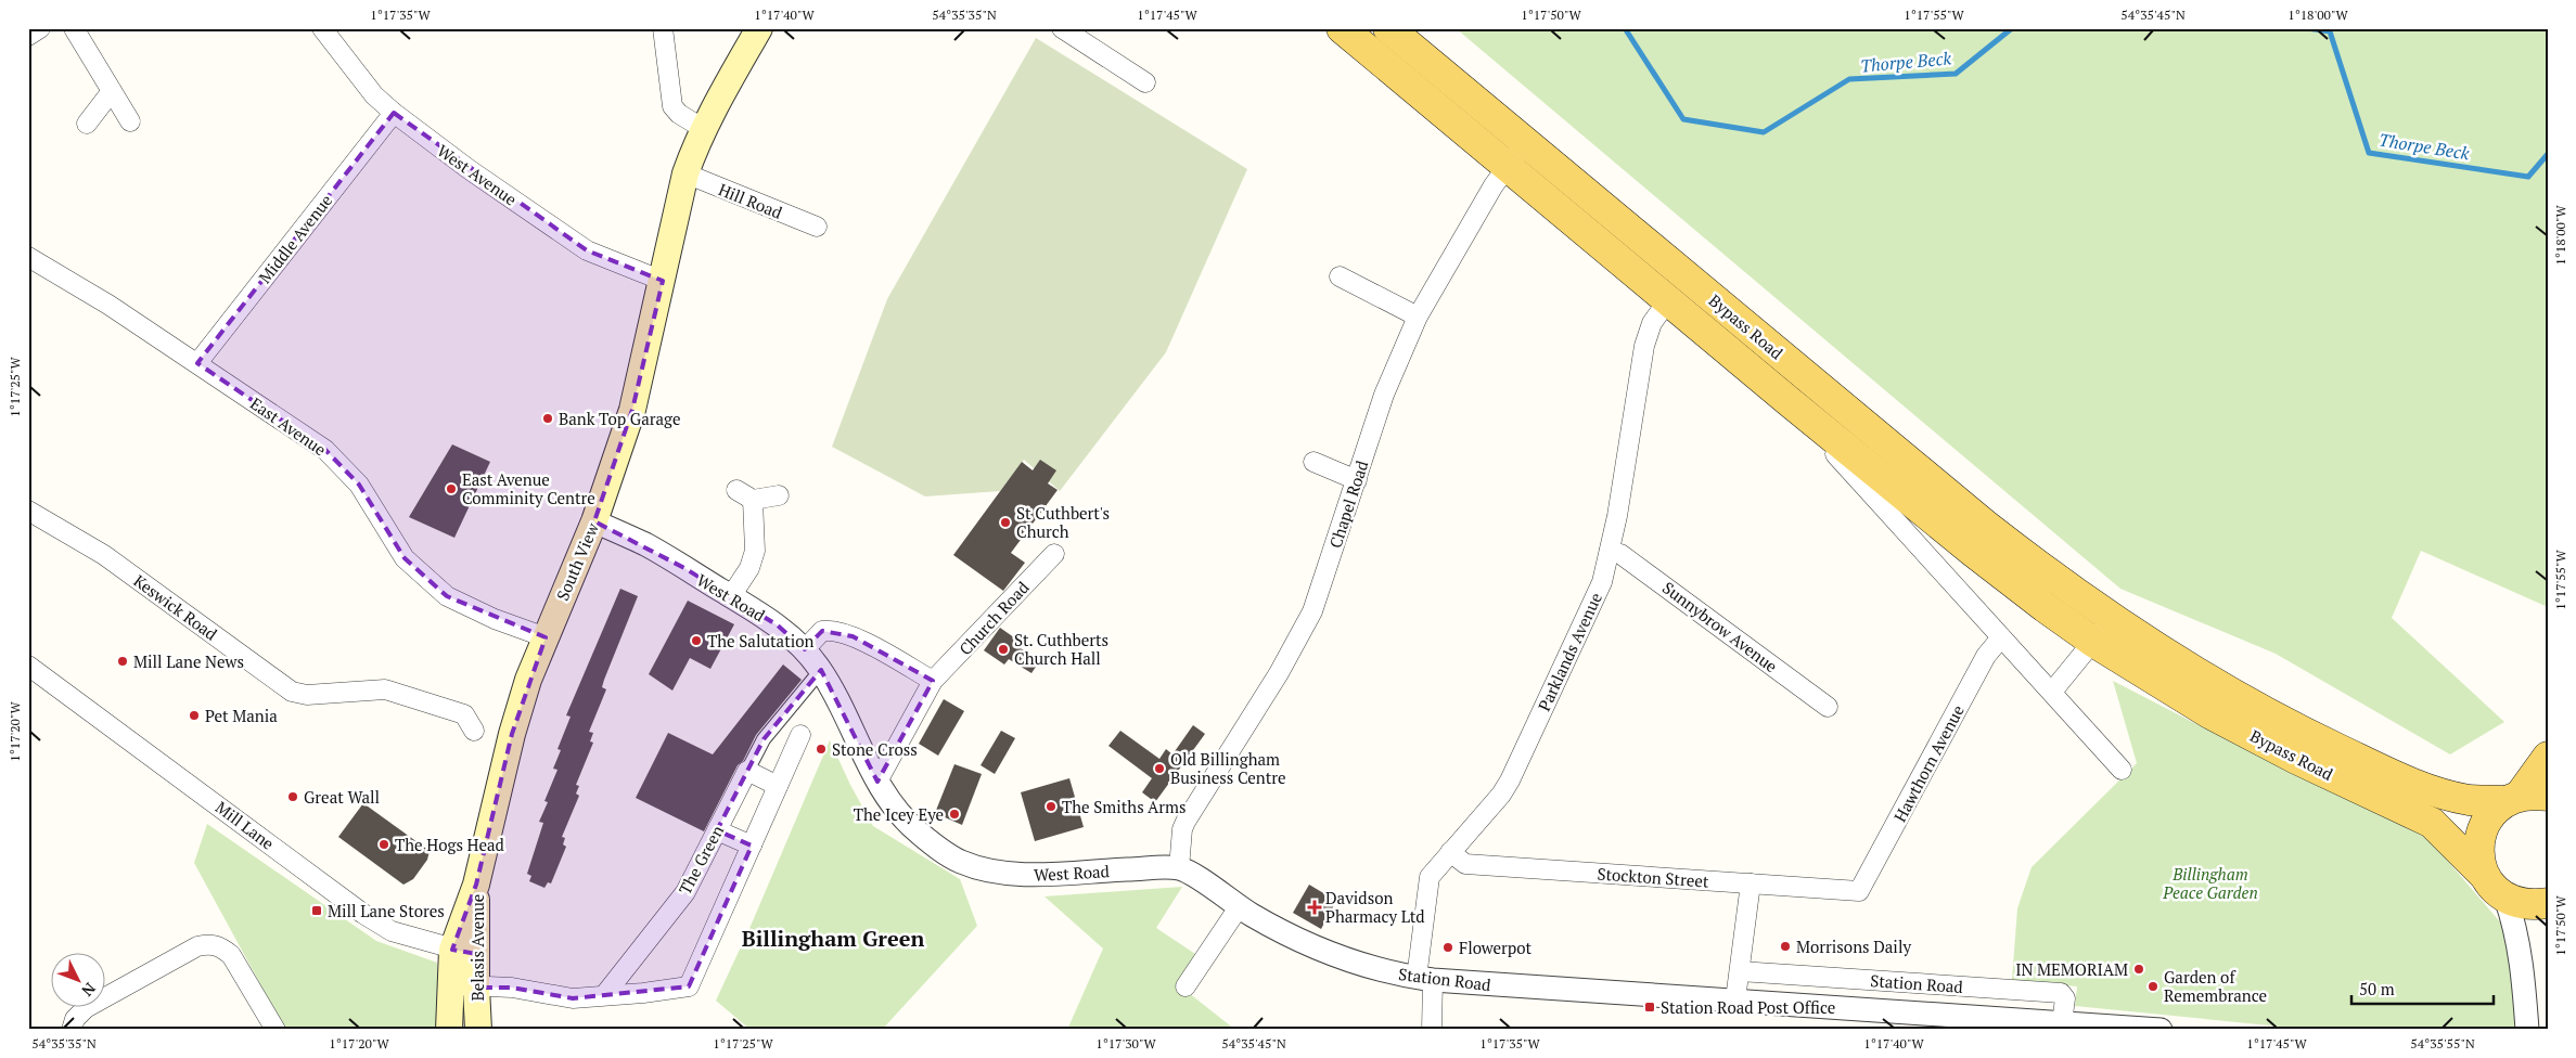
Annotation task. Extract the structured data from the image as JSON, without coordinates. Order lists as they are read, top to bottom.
{
  "streets": {
    "main road": ["Bypass Road", "South View", "Belasis Avenue"],
    "street": [
      "West Avenue",
      "Hill Road",
      "Middle Avenue",
      "East Avenue",
      "Chapel Road",
      "West Road",
      "Keswick Road",
      "Church Road",
      "Sunnybrow Avenue",
      "Parklands Avenue",
      "Hawthorn Avenue",
      "Mill Lane",
      "The Green",
      "Stockton Street",
      "Station Road"
    ]
  },
  "crossings": [
    ["West Avenue", "Middle Avenue"],
    ["West Avenue", "South View"],
    ["Hill Road", "South View"],
    ["Middle Avenue", "East Avenue"],
    ["Bypass Road", "Chapel Road"],
    ["Bypass Road", "Parklands Avenue"],
    ["Bypass Road", "Hawthorn Avenue"],
    ["East Avenue", "South View"],
    ["Chapel Road", "West Road"],
    ["Chapel Road", "Station Road"],
    ["South View", "West Road"],
    ["South View", "Belasis Avenue"],
    ["West Road", "Church Road"],
    ["West Road", "The Green"],
    ["West Road", "Station Road"],
    ["Sunnybrow Avenue", "Parklands Avenue"],
    ["Parklands Avenue", "Stockton Street"],
    ["Parklands Avenue", "Station Road"],
    ["Hawthorn Avenue", "Stockton Street"],
    ["Mill Lane", "Belasis Avenue"]
  ],
  "districts": ["Billingham Green"],
  "water": ["Thorpe Beck"],
  "parks": ["Billingham Peace Garden"],
  "places": {
    "other": [
      "Bank Top Garage",
      "East Avenue Comminity Centre",
      "St Cuthbert's Church",
      "The Salutation",
      "St. Cuthberts Church Hall",
      "Mill Lane News",
      "Pet Mania",
      "Stone Cross",
      "Old Billingham Business Centre",
      "Great Wall",
      "The Smiths Arms",
      "The Icey Eye",
      "The Hogs Head",
      "Morrisons Daily",
      "Flowerpot",
      "IN MEMORIAM",
      "Garden of Remembrance"
    ],
    "health": ["Davidson Pharmacy Ltd"],
    "transit": ["Mill Lane Stores", "Station Road Post Office"]
  },
  "scale_bar": "50 m",
  "north": "bottom right",
  "coordinates": [
    "1°17'35\"W",
    "1°17'40\"W",
    "54°35'35\"N",
    "1°17'45\"W",
    "1°17'50\"W",
    "1°17'55\"W",
    "54°35'45\"N",
    "1°18'00\"W",
    "1°17'25\"W",
    "1°17'20\"W",
    "1°17'30\"W",
    "54°35'55\"N"
  ]
}
